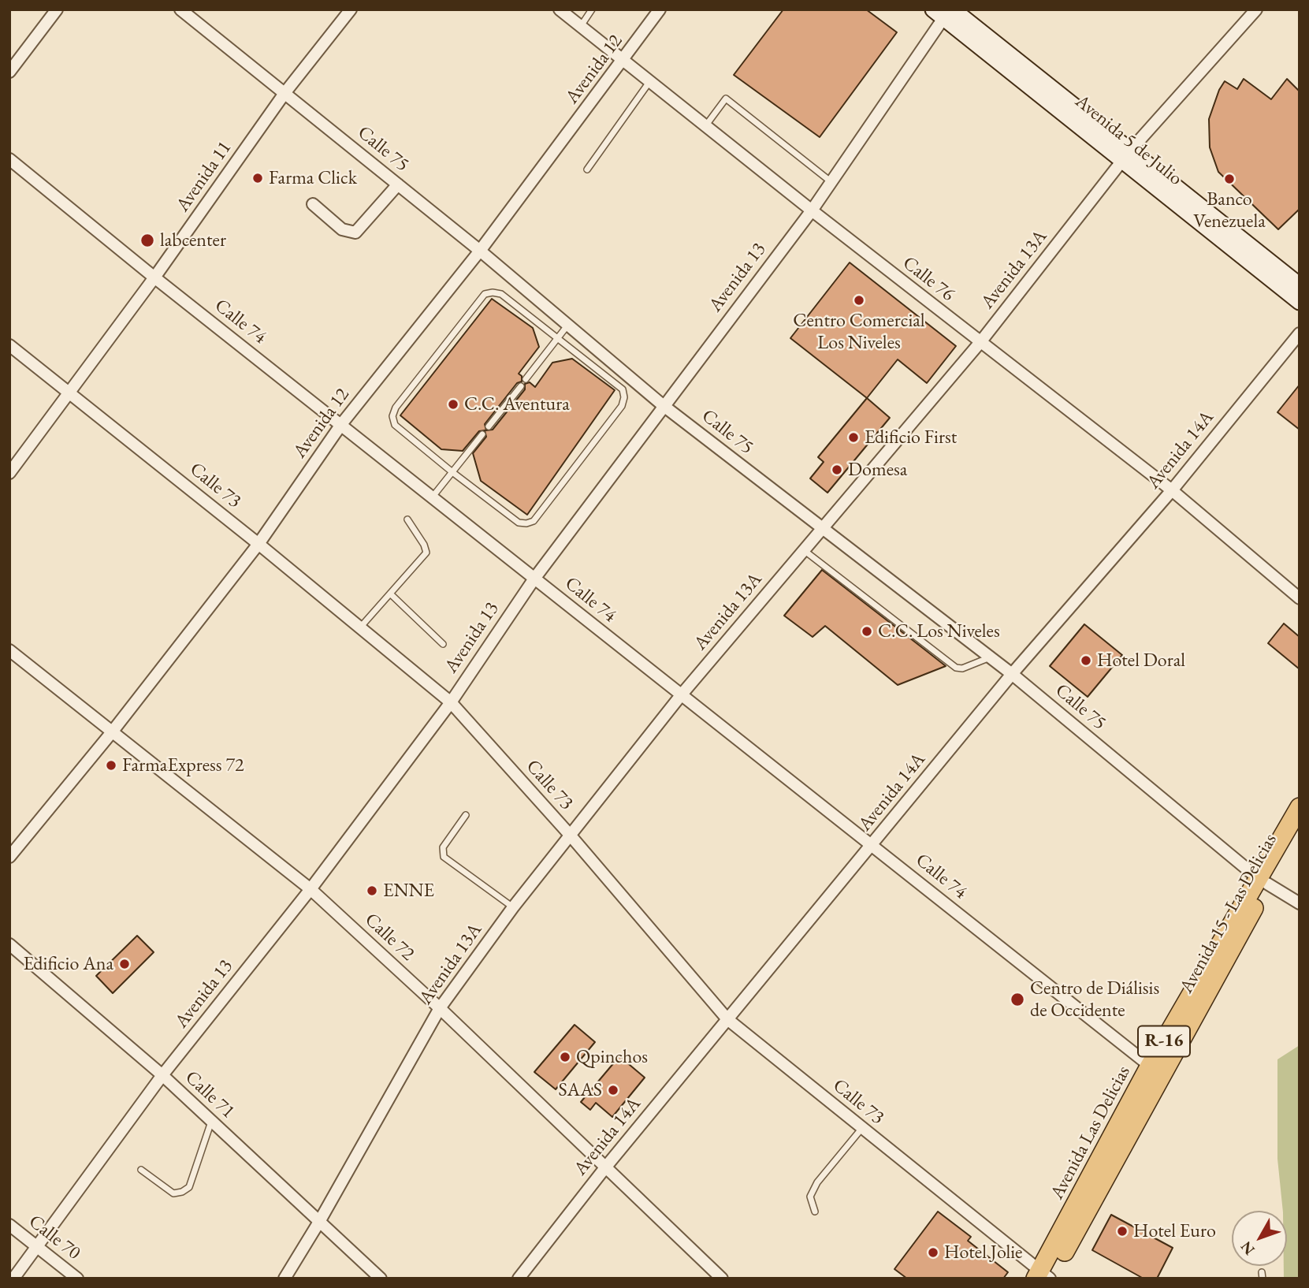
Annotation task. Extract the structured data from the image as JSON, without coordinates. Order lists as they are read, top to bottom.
{
  "streets": {
    "main road": [
      "Avenida 5 de Julio",
      "Avenida 15 - Las Delicias",
      "R-16",
      "Avenida Las Delicias"
    ],
    "street": [
      "Avenida 12",
      "Calle 75",
      "Avenida 11",
      "Avenida 13A",
      "Avenida 13",
      "Calle 76",
      "Calle 74",
      "Avenida 14A",
      "Calle 73",
      "Calle 72",
      "Calle 71",
      "Calle 70"
    ]
  },
  "crossings": [
    ["Avenida 12", "Calle 75"],
    ["Avenida 12", "Calle 76"],
    ["Avenida 12", "Calle 74"],
    ["Avenida 12", "Calle 73"],
    ["Avenida 12", "Calle 72"],
    ["Avenida 5 de Julio", "Avenida 13A"],
    ["Avenida 5 de Julio", "Avenida 13"],
    ["Calle 75", "Avenida 11"],
    ["Calle 75", "Avenida 13A"],
    ["Calle 75", "Avenida 13"],
    ["Calle 75", "Avenida 14A"],
    ["Calle 75", "Avenida 15 - Las Delicias"],
    ["Calle 75", "Avenida Las Delicias"],
    ["Avenida 11", "Calle 74"],
    ["Avenida 11", "Calle 73"],
    ["Avenida 13A", "Calle 76"],
    ["Avenida 13A", "Calle 74"],
    ["Avenida 13A", "Calle 73"],
    ["Avenida 13A", "Calle 72"],
    ["Avenida 13A", "Calle 71"],
    ["Avenida 13", "Calle 76"],
    ["Avenida 13", "Calle 74"],
    ["Avenida 13", "Calle 73"],
    ["Avenida 13", "Calle 72"],
    ["Avenida 13", "Calle 71"],
    ["Avenida 13", "Calle 70"],
    ["Calle 76", "Avenida 14A"],
    ["Calle 74", "Avenida 14A"],
    ["Calle 74", "Avenida Las Delicias"],
    ["Avenida 14A", "Calle 73"],
    ["Avenida 14A", "Calle 72"],
    ["Calle 73", "Avenida 15 - Las Delicias"],
    ["Calle 73", "Avenida Las Delicias"],
    ["Avenida 15 - Las Delicias", "Avenida Las Delicias"]
  ],
  "places": [
    "Farma Click",
    "Banco Venezuela",
    "labcenter",
    "Centro Comercial Los Niveles",
    "C.C. Aventura",
    "Edificio First",
    "Domesa",
    "C.C. Los Niveles",
    "Hotel Doral",
    "FarmaExpress 72",
    "ENNE",
    "Edificio Ana",
    "Centro de Diálisis de Occidente",
    "Qpinchos",
    "SAAS",
    "Hotel Euro",
    "Hotel Jolie"
  ],
  "north": "bottom left"
}
